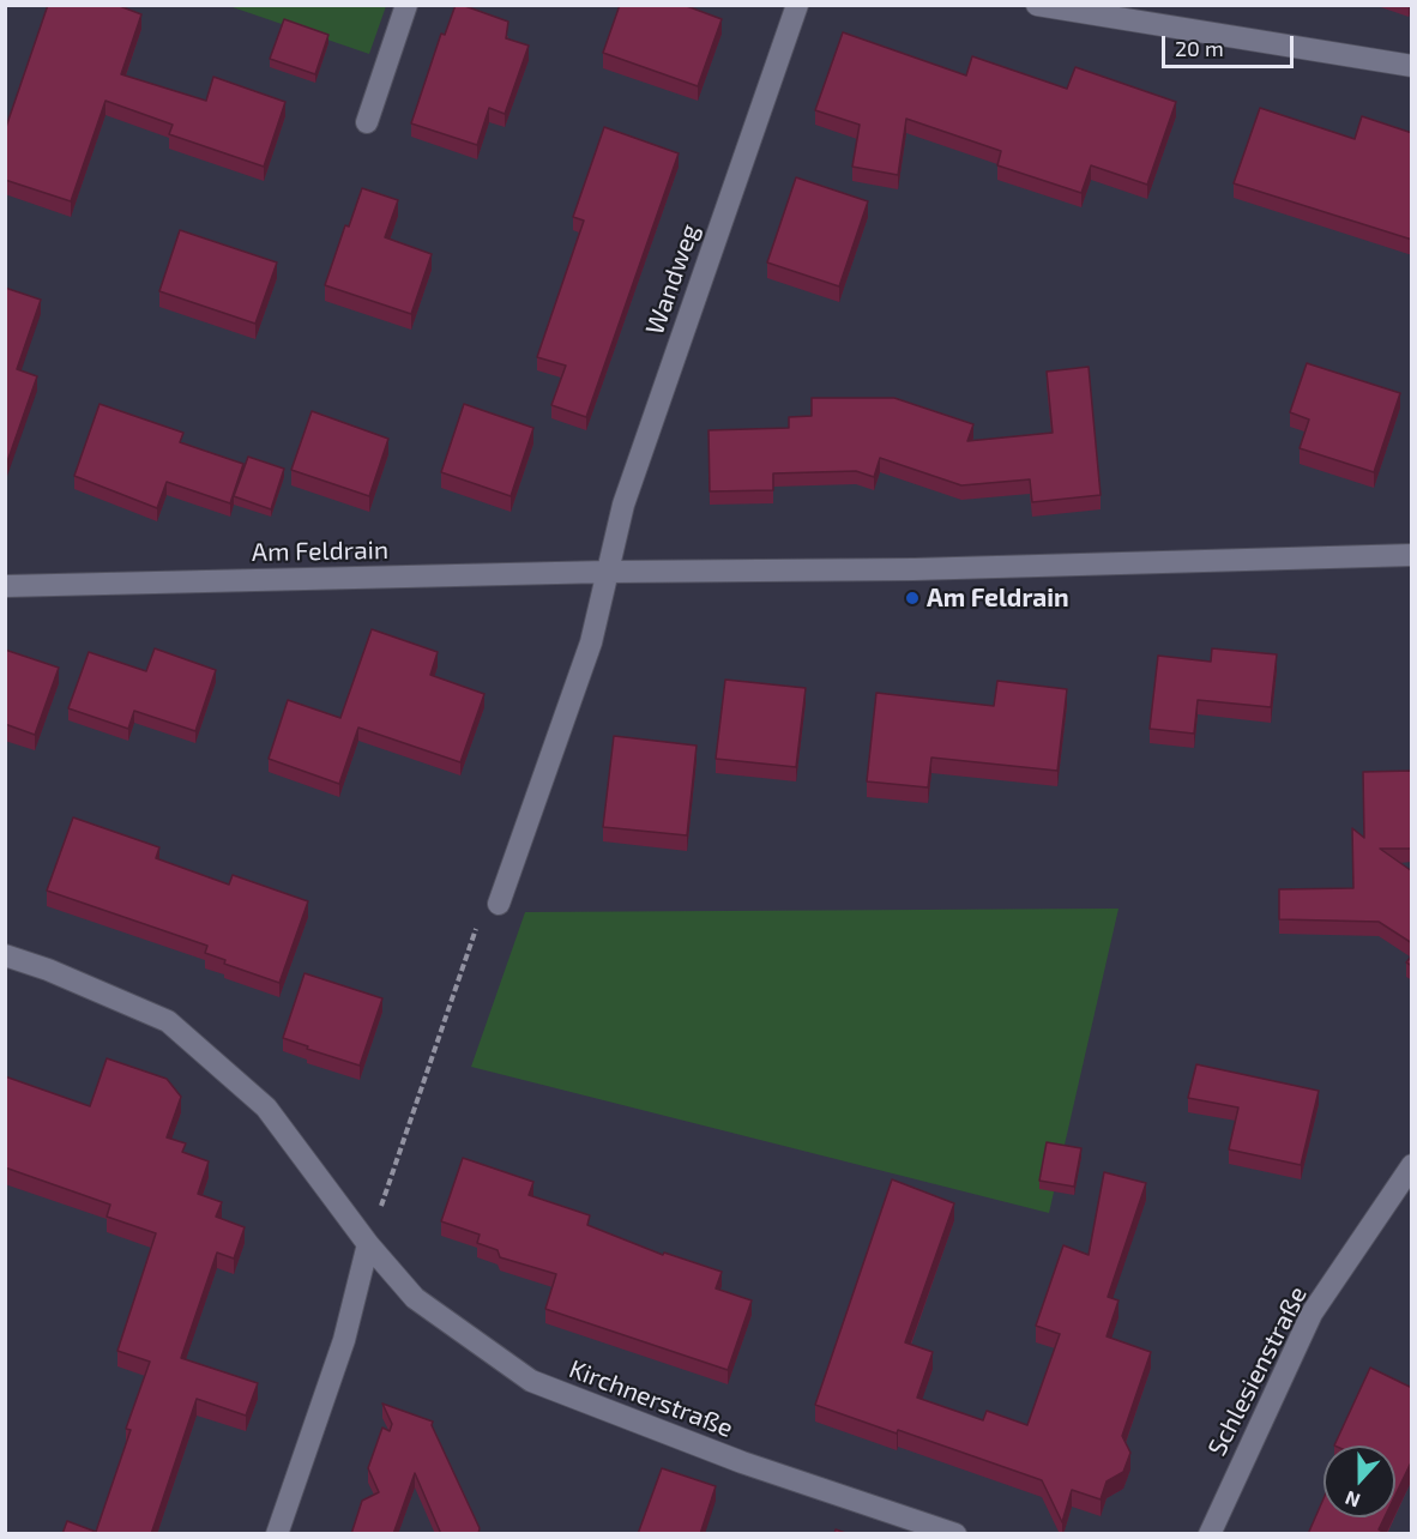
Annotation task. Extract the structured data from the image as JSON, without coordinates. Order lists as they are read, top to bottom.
{
  "streets": {
    "street": [
      "Wandweg",
      "Am Feldrain",
      "Schlesienstraße",
      "Kirchnerstraße"
    ]
  },
  "crossings": [
    ["Wandweg", "Am Feldrain"]
  ],
  "places": ["Am Feldrain"],
  "scale_bar": "20 m",
  "north": "bottom"
}
